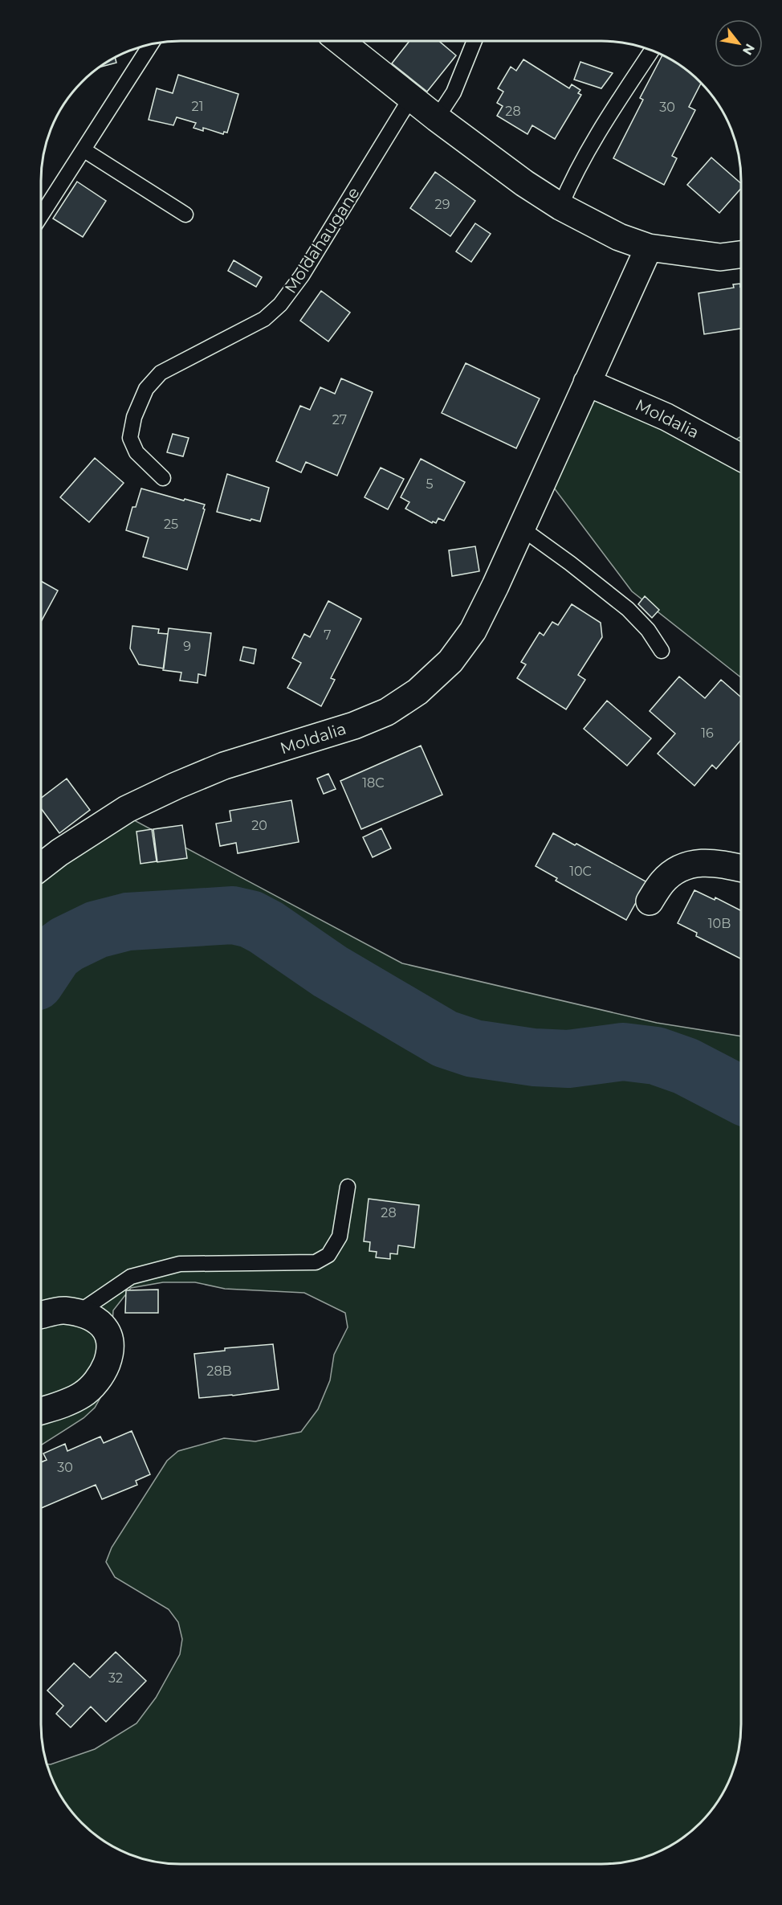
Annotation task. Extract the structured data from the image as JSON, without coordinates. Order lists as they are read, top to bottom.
{
  "streets": {
    "street": ["Moldalia"],
    "lane": ["Moldahaugane"]
  },
  "house_numbers": [
    "21",
    "30",
    "28",
    "29",
    "27",
    "5",
    "25",
    "7",
    "9",
    "16",
    "18C",
    "20",
    "10C",
    "10B",
    "28",
    "28B",
    "30",
    "32"
  ],
  "north": "bottom right"
}
